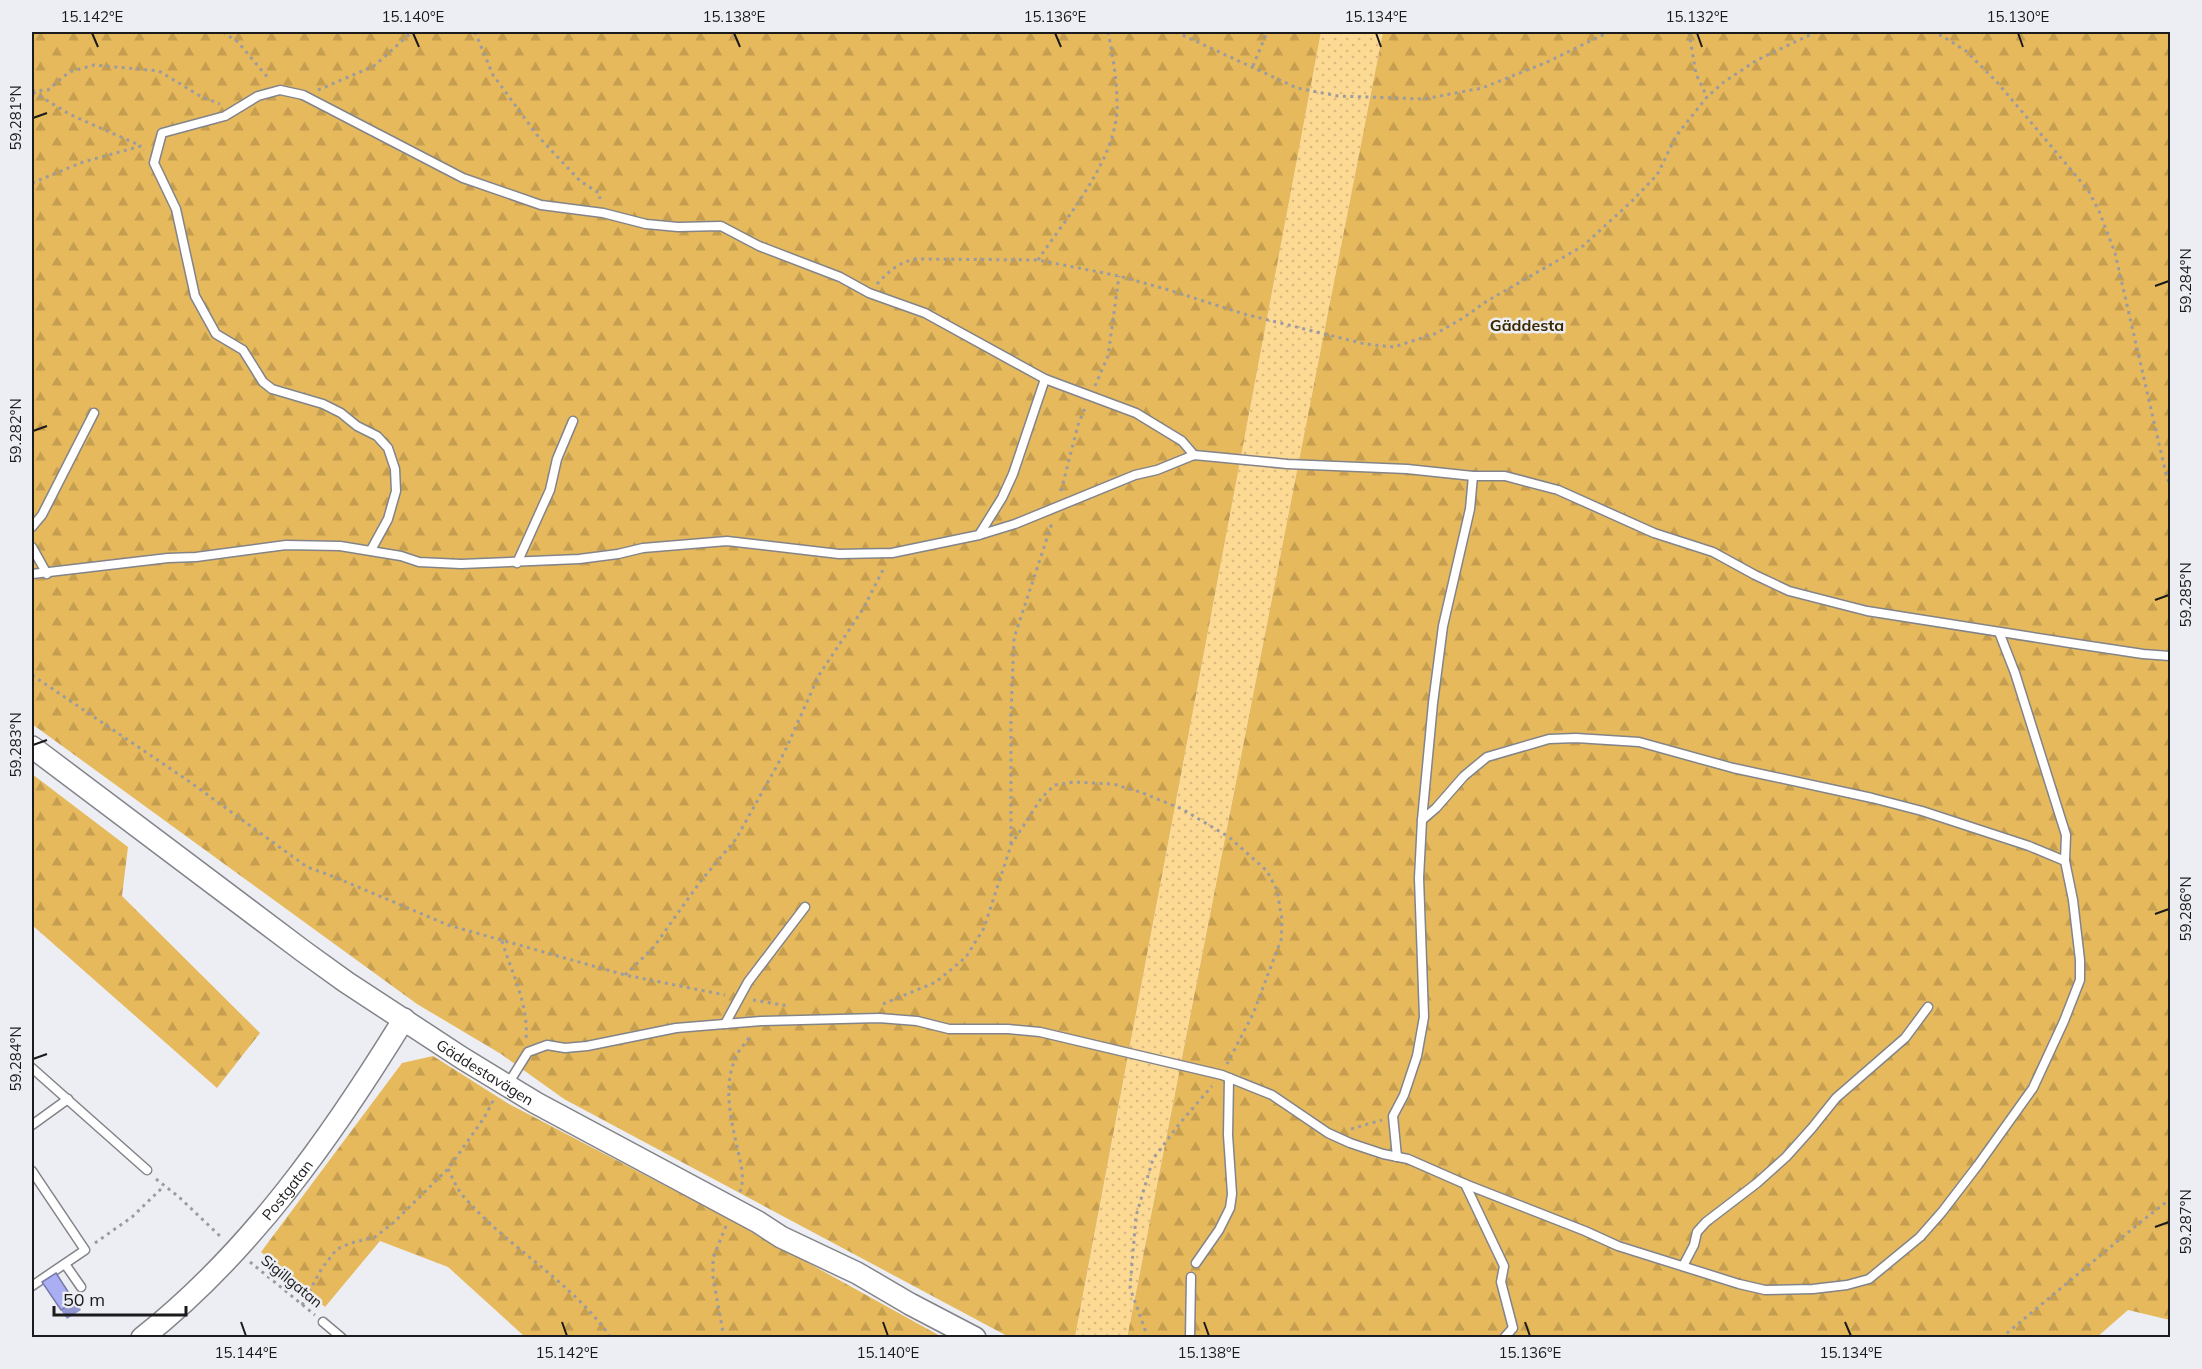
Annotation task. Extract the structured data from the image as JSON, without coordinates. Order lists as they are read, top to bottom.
{
  "streets": {
    "street": ["Gäddestavägen", "Postgatan"],
    "path": ["Sigillgatan"]
  },
  "crossings": [
    ["Gäddestavägen", "Postgatan"]
  ],
  "districts": ["Gäddesta"],
  "scale_bar": "50 m",
  "coordinates": [
    "15.142°E",
    "15.140°E",
    "15.138°E",
    "15.136°E",
    "15.134°E",
    "15.132°E",
    "15.130°E",
    "59.281°N",
    "59.284°N",
    "59.282°N",
    "59.285°N",
    "59.283°N",
    "59.286°N",
    "59.287°N",
    "15.144°E"
  ]
}
